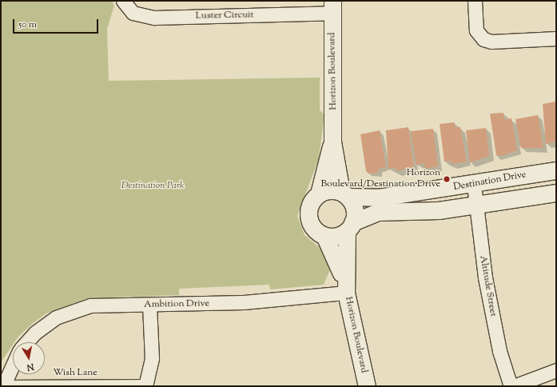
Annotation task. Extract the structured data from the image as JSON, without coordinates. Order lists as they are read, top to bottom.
{
  "streets": {
    "street": [
      "Luster Circuit",
      "Horizon Boulevard",
      "Destination Drive",
      "Altitude Street",
      "Ambition Drive"
    ],
    "lane": ["Wish Lane"]
  },
  "crossings": [
    ["Luster Circuit", "Horizon Boulevard"],
    ["Horizon Boulevard", "Destination Drive"],
    ["Horizon Boulevard", "Ambition Drive"],
    ["Destination Drive", "Altitude Street"]
  ],
  "parks": ["Destination Park"],
  "places": ["Horizon Boulevard/Destination Drive"],
  "scale_bar": "50 m",
  "north": "bottom"
}
